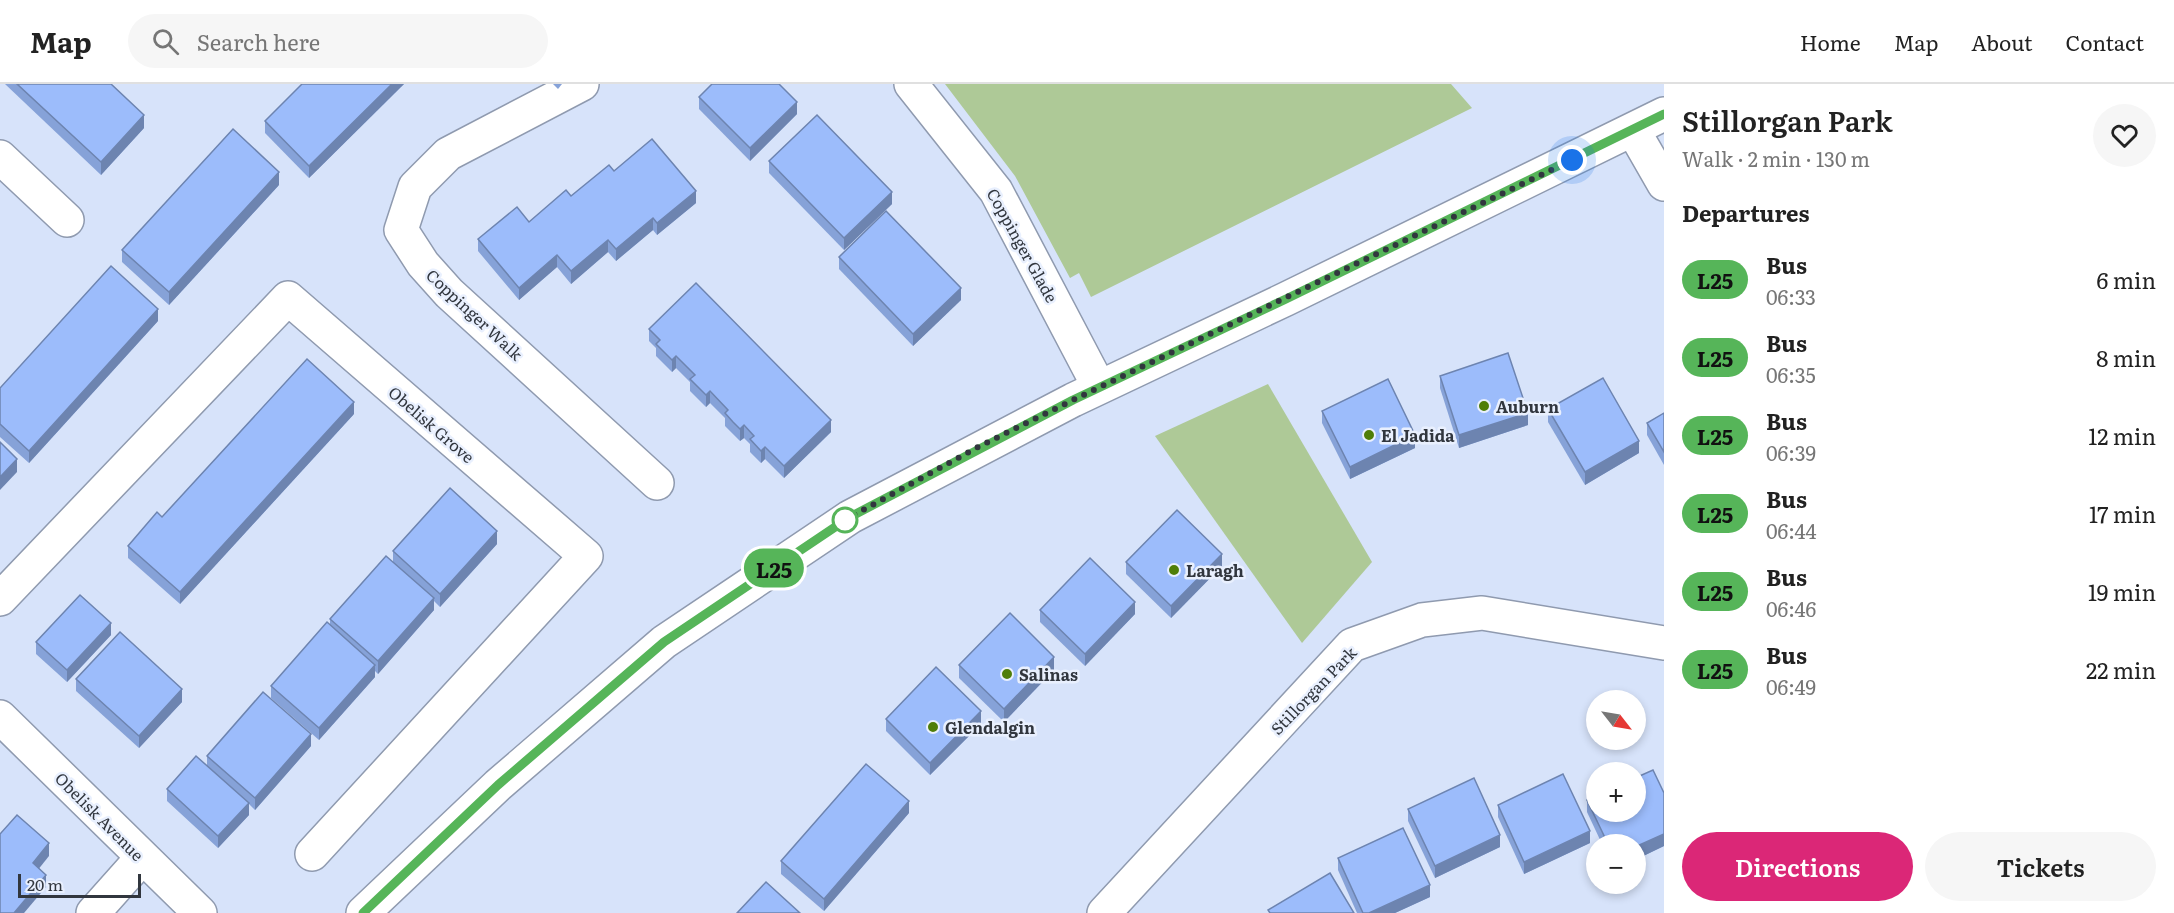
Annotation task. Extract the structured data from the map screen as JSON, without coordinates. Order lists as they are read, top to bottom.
{
  "streets": {
    "street": [
      "Coppinger Glade",
      "Coppinger Walk",
      "Obelisk Grove",
      "Stillorgan Park",
      "Obelisk Avenue"
    ]
  },
  "places": [
    "Auburn",
    "El Jadida",
    "Laragh",
    "Salinas",
    "Glendalgin"
  ],
  "lines": ["bus line L25"],
  "scale_bar": "20 m",
  "north": "bottom right",
  "page": {
    "header": "Map",
    "search": "Search here",
    "nav": [
      "Home",
      "Map",
      "About",
      "Contact"
    ],
    "on_map": "L25",
    "heading": [
      ["Stillorgan Park", "Walk · 2 min · 130 m"],
      "Departures"
    ],
    "list": [
      {
        "mark": "L25",
        "name": "Bus",
        "note": "06:33",
        "value": "6 min"
      },
      {
        "mark": "L25",
        "name": "Bus",
        "note": "06:35",
        "value": "8 min"
      },
      {
        "mark": "L25",
        "name": "Bus",
        "note": "06:39",
        "value": "12 min"
      },
      {
        "mark": "L25",
        "name": "Bus",
        "note": "06:44",
        "value": "17 min"
      },
      {
        "mark": "L25",
        "name": "Bus",
        "note": "06:46",
        "value": "19 min"
      },
      {
        "mark": "L25",
        "name": "Bus",
        "note": "06:49",
        "value": "22 min"
      }
    ],
    "map_buttons": ["+", "−"],
    "buttons": ["Directions", "Tickets"],
    "scale": "20 m"
  }
}
